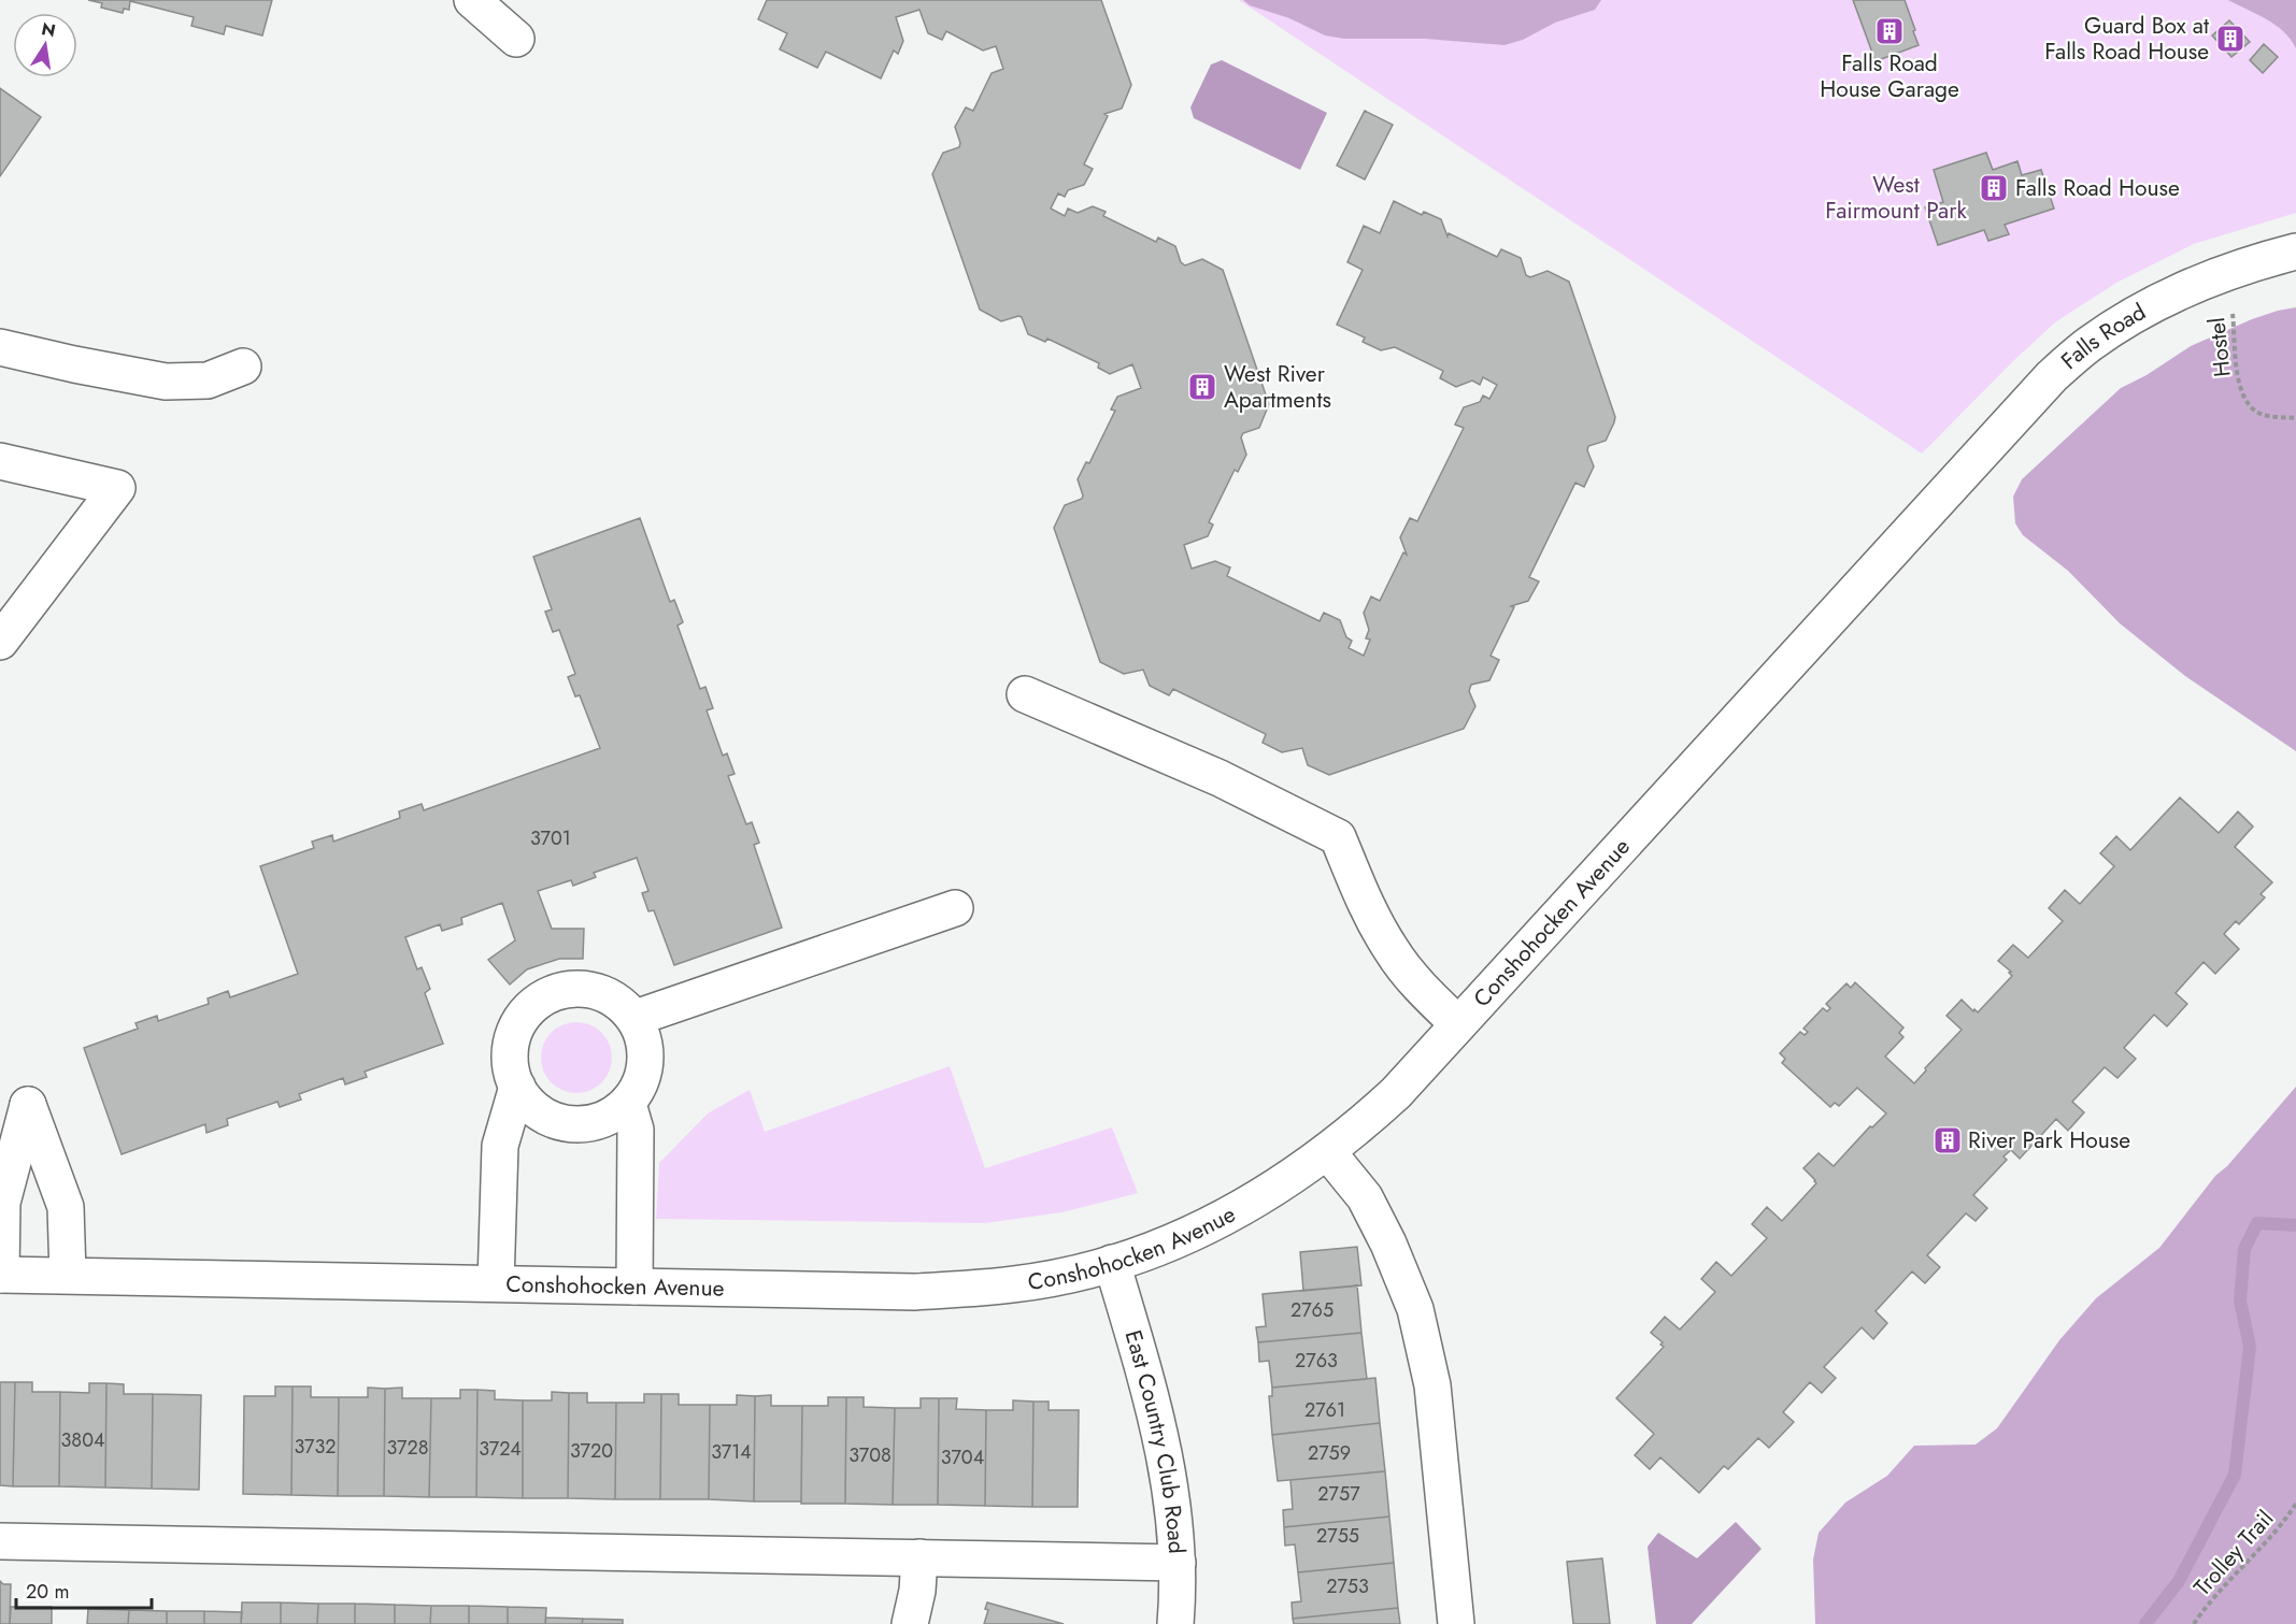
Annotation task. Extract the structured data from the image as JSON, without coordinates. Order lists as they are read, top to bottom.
{
  "streets": {
    "street": ["Falls Road", "Conshohocken Avenue", "East Country Club Road"],
    "path": ["Hostel", "Trolley Trail"]
  },
  "crossings": [
    ["Falls Road", "Hostel"],
    ["Falls Road", "Conshohocken Avenue"],
    ["Conshohocken Avenue", "East Country Club Road"]
  ],
  "parks": ["West Fairmount Park"],
  "places": {
    "building": [
      "Falls Road House Garage",
      "Guard Box at Falls Road House",
      "Falls Road House",
      "West River Apartments",
      "River Park House"
    ]
  },
  "house_numbers": [
    "3701",
    "2765",
    "2763",
    "2761",
    "3804",
    "3732",
    "3728",
    "3724",
    "3720",
    "3714",
    "2759",
    "3708",
    "3704",
    "2757",
    "2755",
    "2753"
  ],
  "scale_bar": "20 m",
  "north": "top"
}
